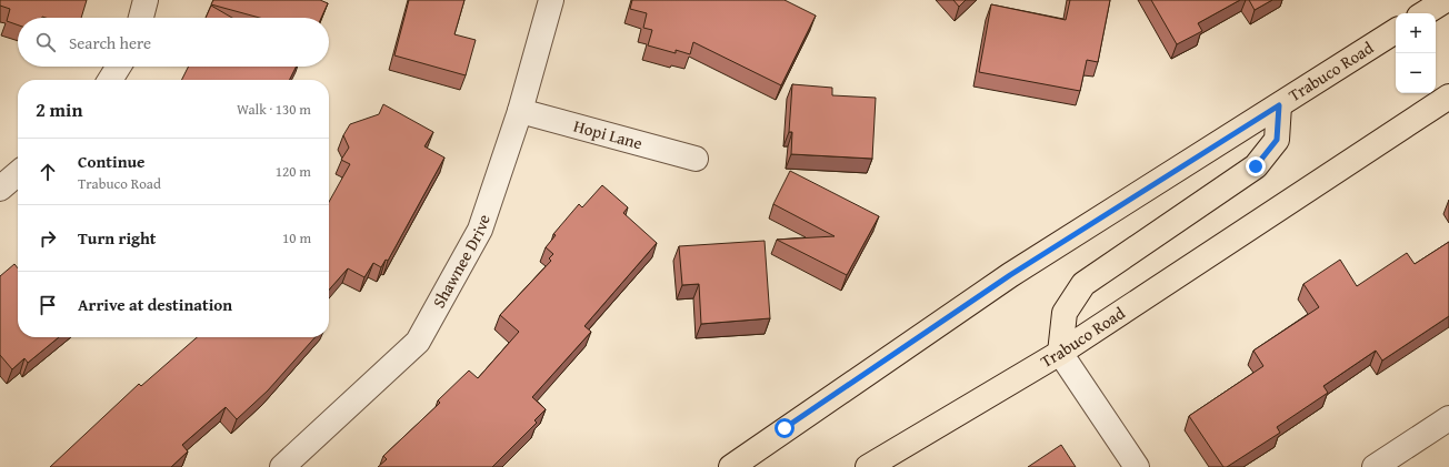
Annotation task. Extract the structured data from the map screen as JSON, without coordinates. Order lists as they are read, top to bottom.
{
  "streets": {
    "main road": ["Trabuco Road"],
    "street": ["Hopi Lane", "Shawnee Drive"]
  },
  "crossings": [
    ["Hopi Lane", "Shawnee Drive"]
  ],
  "page": {
    "map_buttons": ["+", "−"],
    "search": "Search here",
    "heading": ["2 min", "Walk · 130 m"],
    "list": [
      ["Continue", "Trabuco Road", "120 m"],
      ["Turn right", "10 m"],
      "Arrive at destination"
    ]
  }
}
